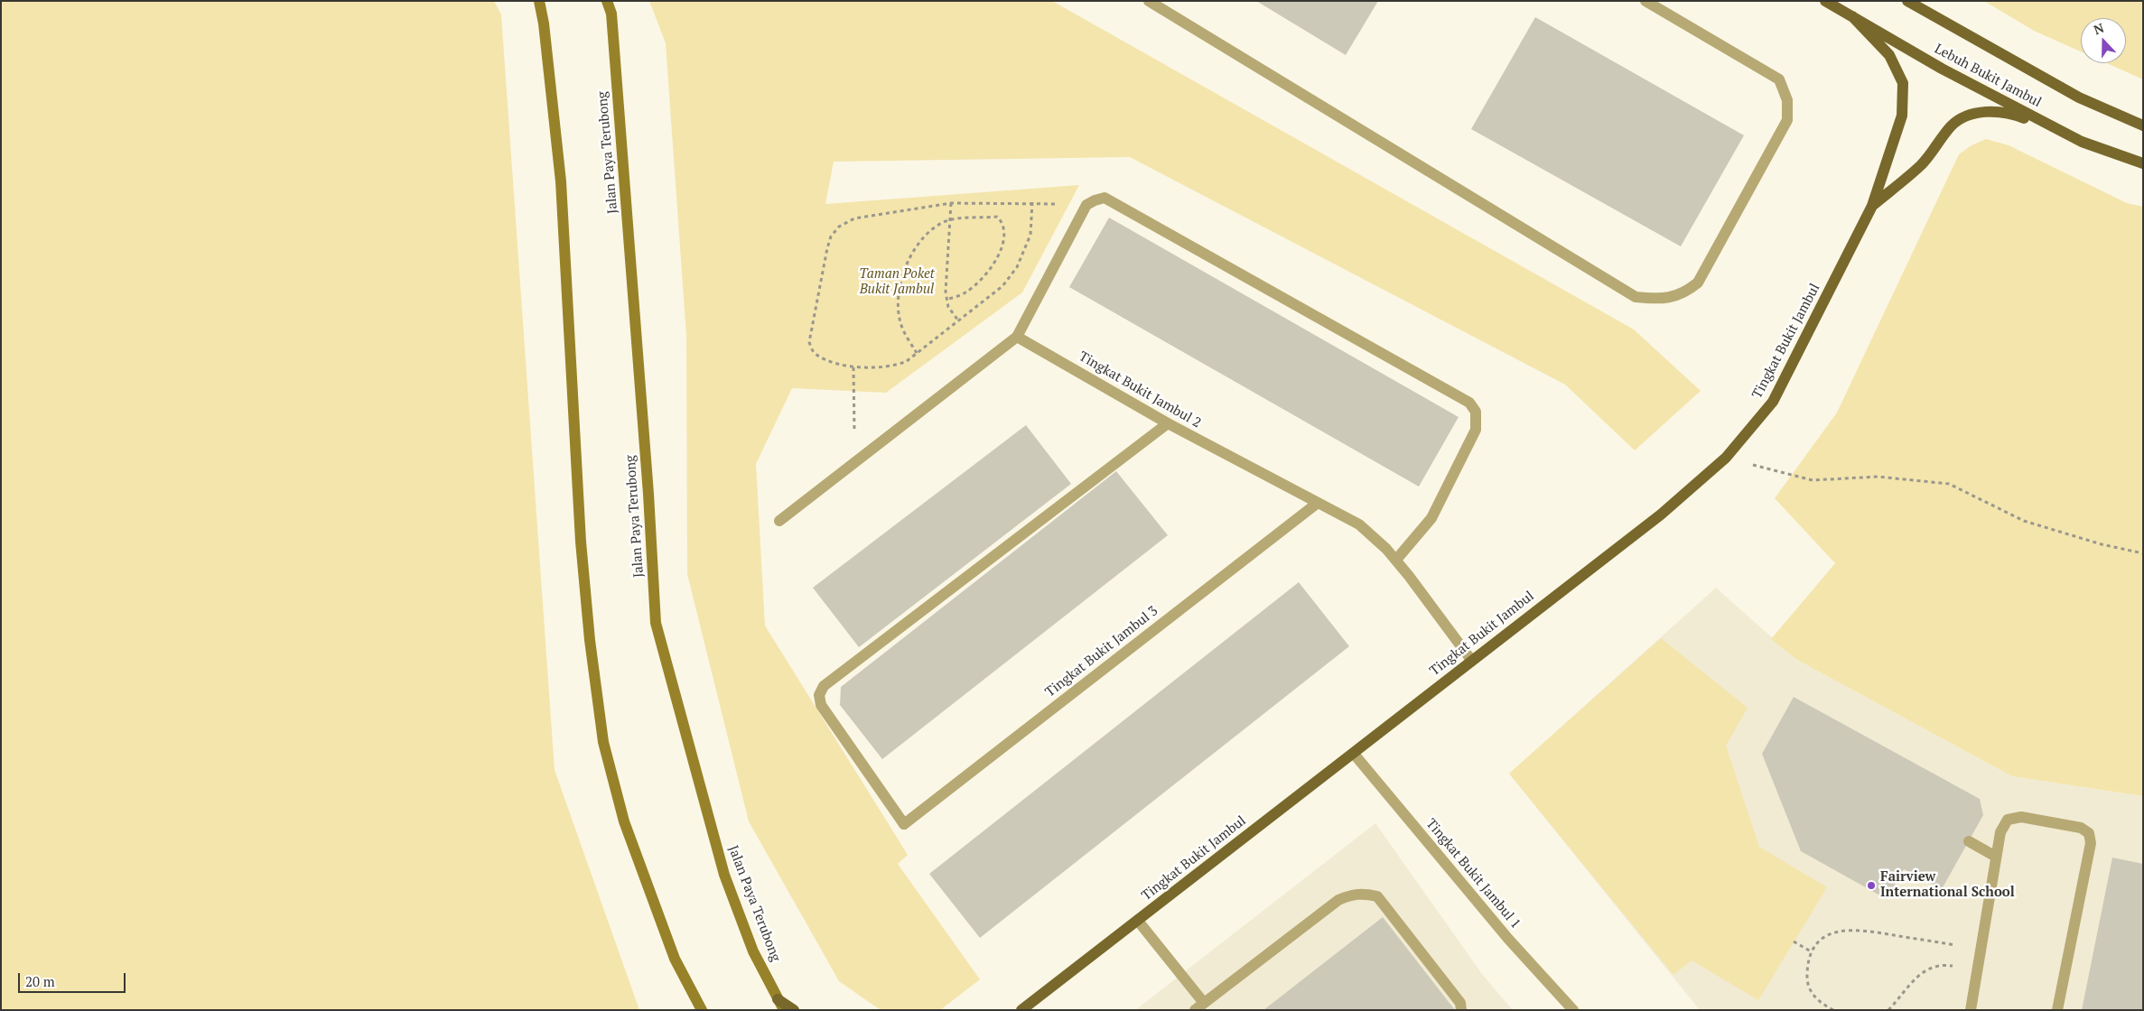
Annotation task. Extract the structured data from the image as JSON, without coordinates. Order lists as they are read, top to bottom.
{
  "streets": {
    "main road": ["Lebuh Bukit Jambul", "Jalan Paya Terubong", "Tingkat Bukit Jambul"],
    "street": ["Tingkat Bukit Jambul 2", "Tingkat Bukit Jambul 3", "Tingkat Bukit Jambul 1"]
  },
  "crossings": [
    ["Lebuh Bukit Jambul", "Tingkat Bukit Jambul"],
    ["Tingkat Bukit Jambul", "Tingkat Bukit Jambul 2"],
    ["Tingkat Bukit Jambul", "Tingkat Bukit Jambul 1"],
    ["Tingkat Bukit Jambul 2", "Tingkat Bukit Jambul 3"]
  ],
  "parks": ["Taman Poket Bukit Jambul"],
  "places": ["Fairview International School"],
  "scale_bar": "20 m",
  "north": "top"
}
